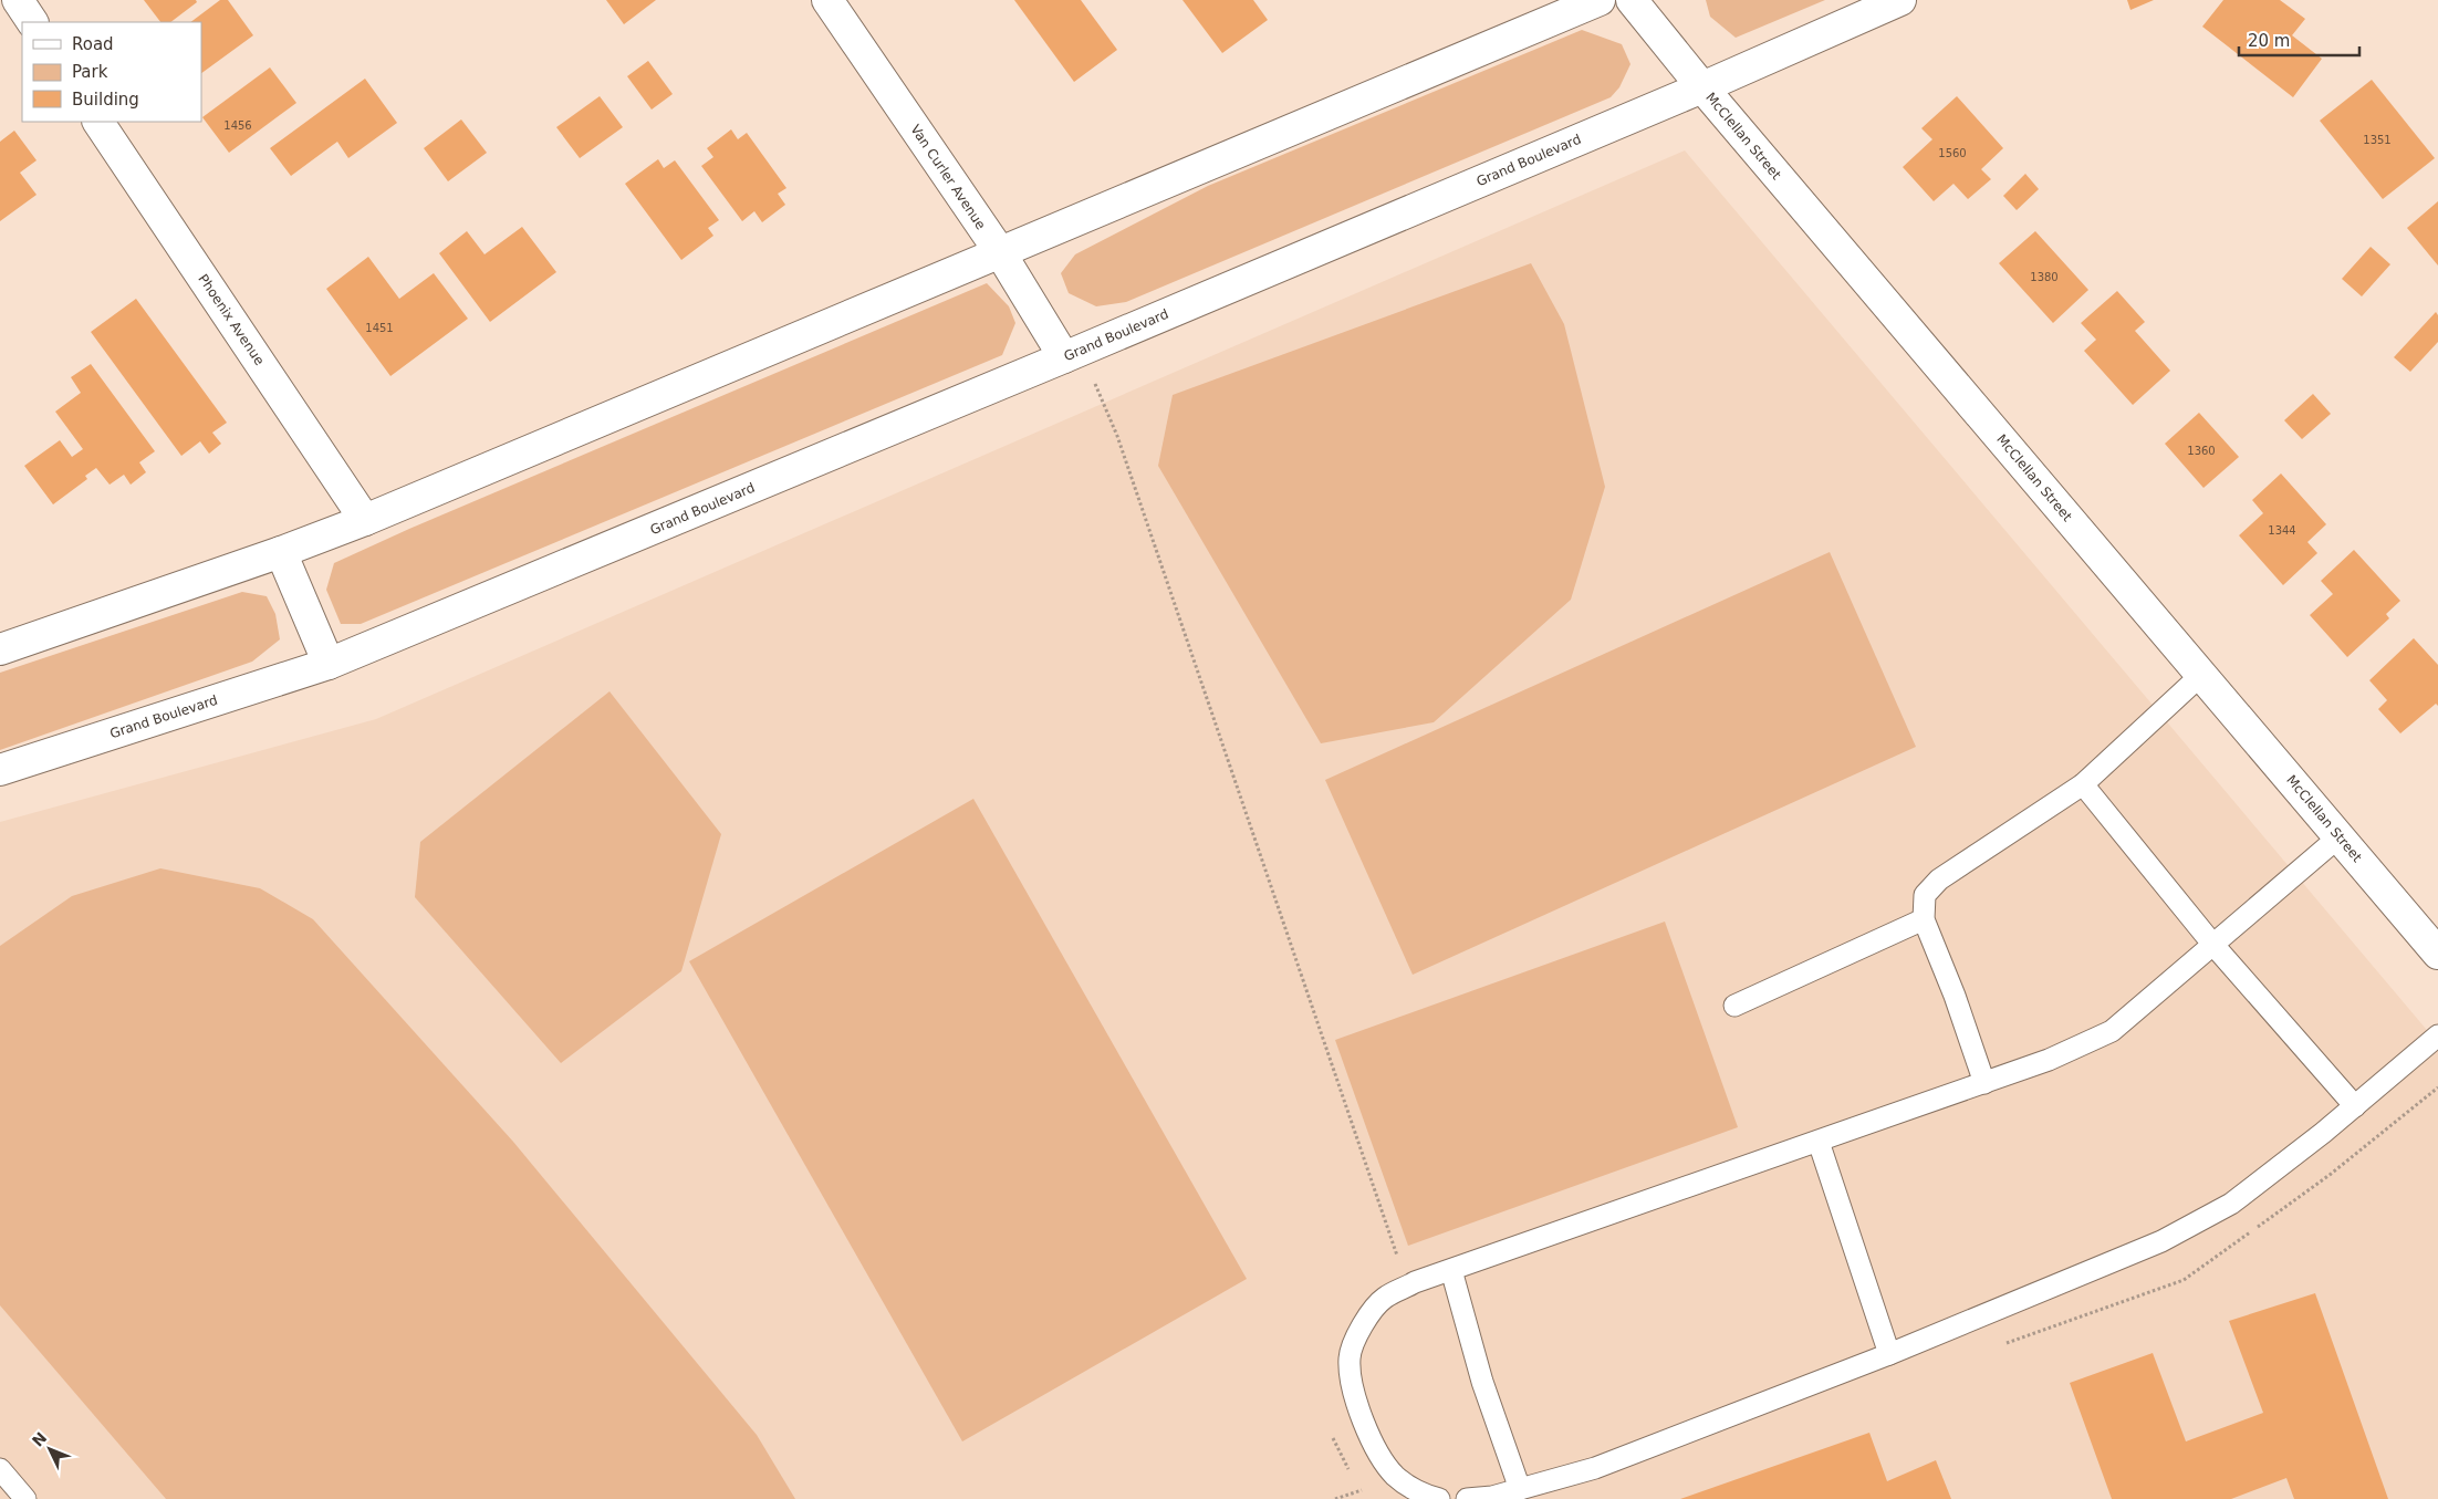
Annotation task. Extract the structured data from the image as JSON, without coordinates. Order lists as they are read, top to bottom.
{
  "streets": {
    "street": [
      "McClellan Street",
      "Grand Boulevard",
      "Van Curler Avenue",
      "Phoenix Avenue"
    ]
  },
  "crossings": [
    ["McClellan Street", "Grand Boulevard"],
    ["Grand Boulevard", "Van Curler Avenue"]
  ],
  "house_numbers": [
    "1456",
    "1351",
    "1560",
    "1380",
    "1451",
    "1360",
    "1344"
  ],
  "legend": ["Road", "Park", "Building"],
  "scale_bar": "20 m",
  "north": "top left"
}
